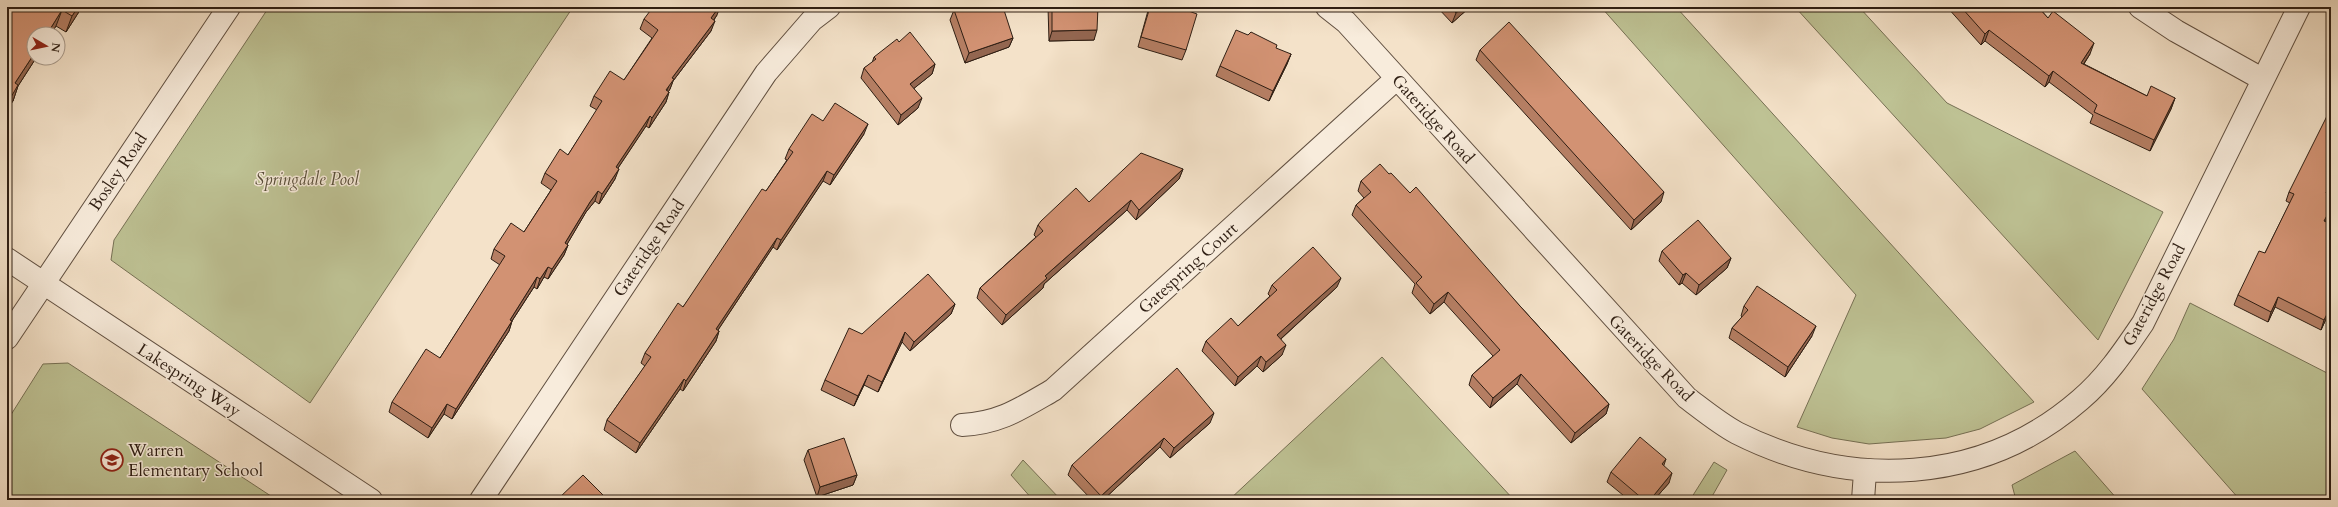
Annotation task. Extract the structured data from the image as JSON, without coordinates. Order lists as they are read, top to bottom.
{
  "streets": {
    "street": [
      "Gateridge Road",
      "Bosley Road",
      "Gatespring Court",
      "Lakespring Way"
    ]
  },
  "crossings": [
    ["Gateridge Road", "Gatespring Court"],
    ["Bosley Road", "Lakespring Way"]
  ],
  "parks": ["Springdale Pool"],
  "places": {
    "school or university": ["Warren Elementary School"]
  },
  "north": "right"
}
